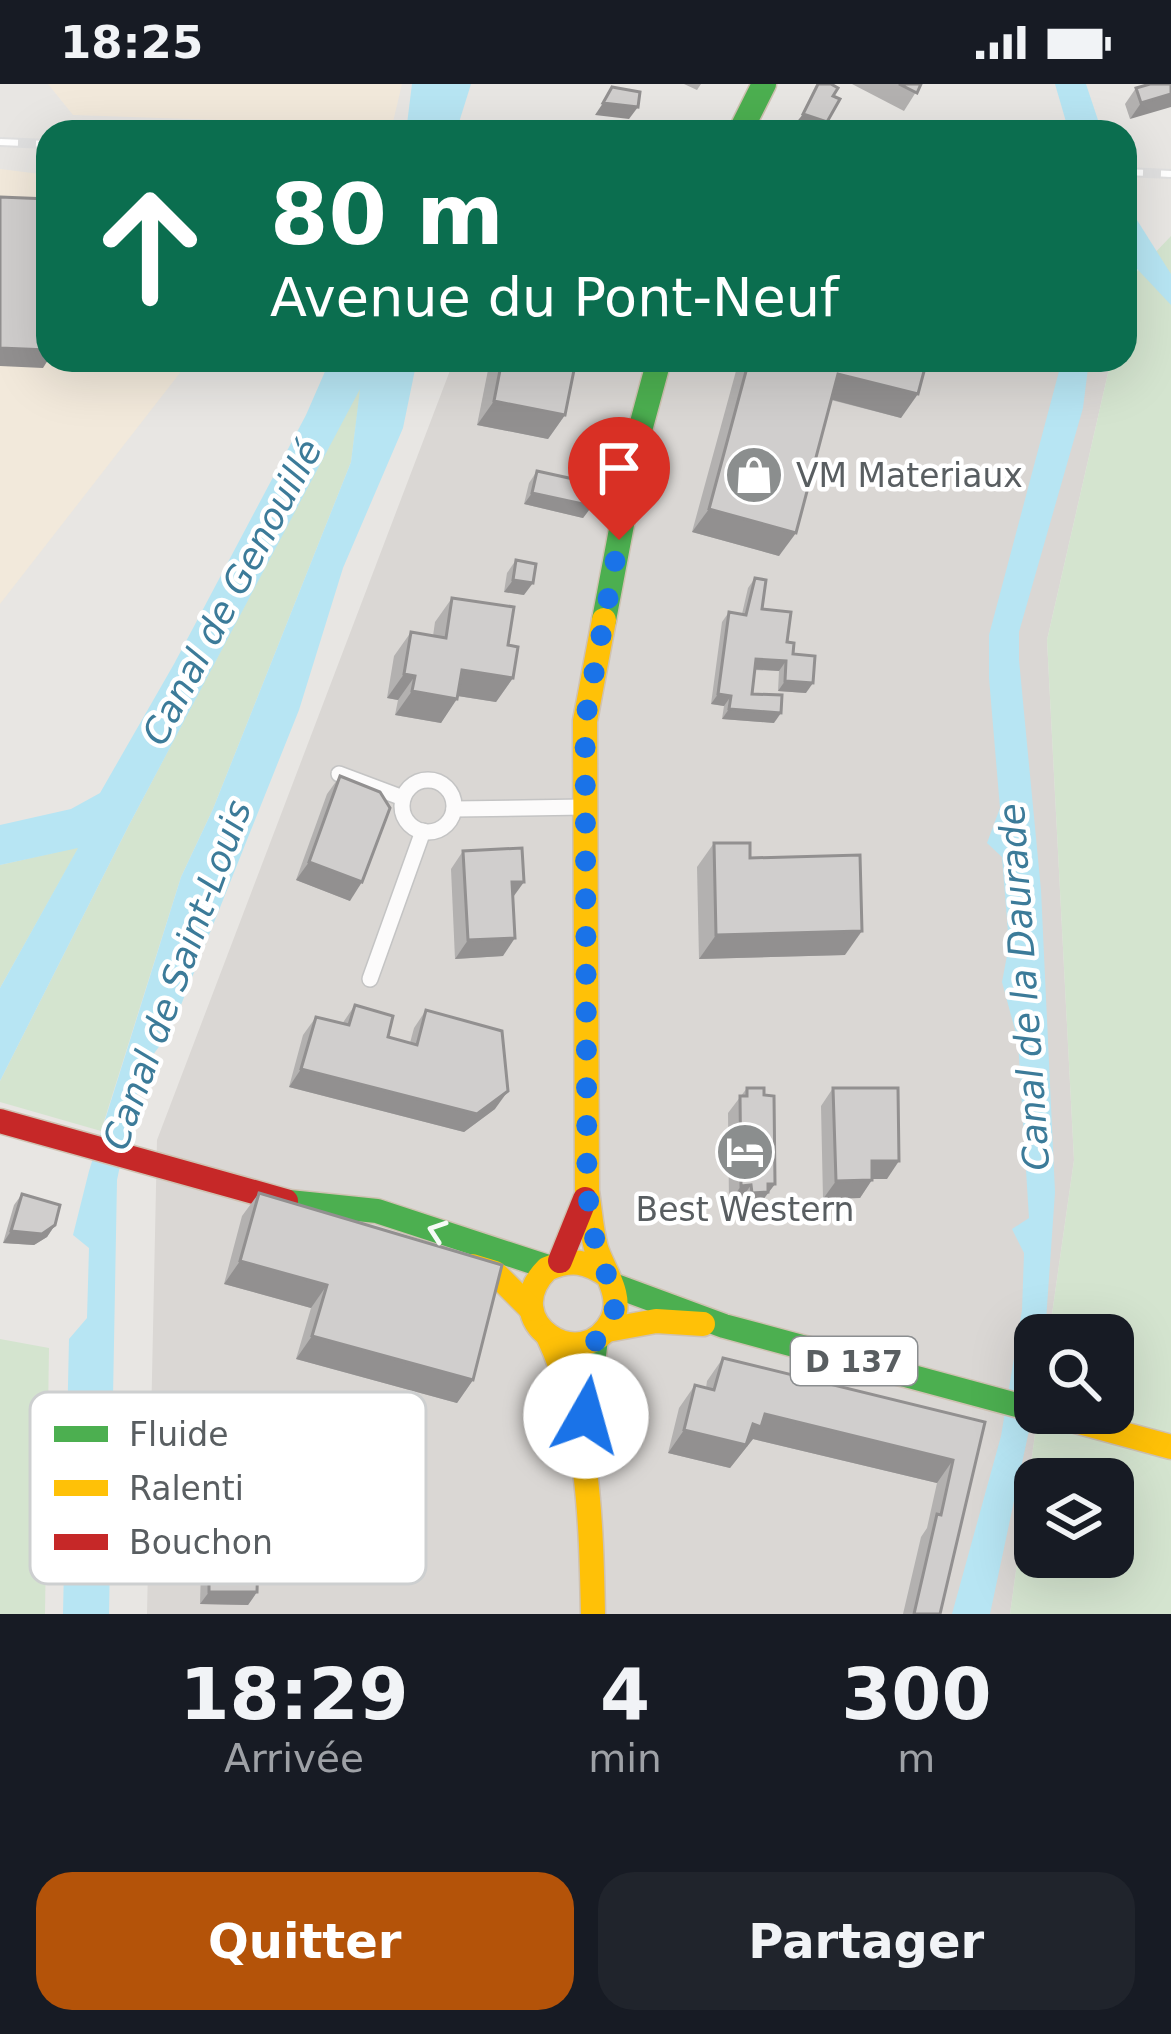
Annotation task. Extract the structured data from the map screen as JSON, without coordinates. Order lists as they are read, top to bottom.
{
  "streets": {
    "main road": ["D 137"]
  },
  "water": ["Canal de Genouillé", "Canal de Saint-Louis", "Canal de la Daurade"],
  "places": {
    "shop": ["VM Materiaux"],
    "hotel": ["Best Western"]
  },
  "legend": ["Fluide", "Ralenti", "Bouchon"],
  "page": {
    "status": "18:25",
    "turn": ["80 m", "Avenue du Pont-Neuf"],
    "eta": [
      "18:29",
      "Arrivée",
      "4",
      "min",
      "300",
      "m"
    ],
    "buttons": ["Quitter", "Partager"]
  }
}
